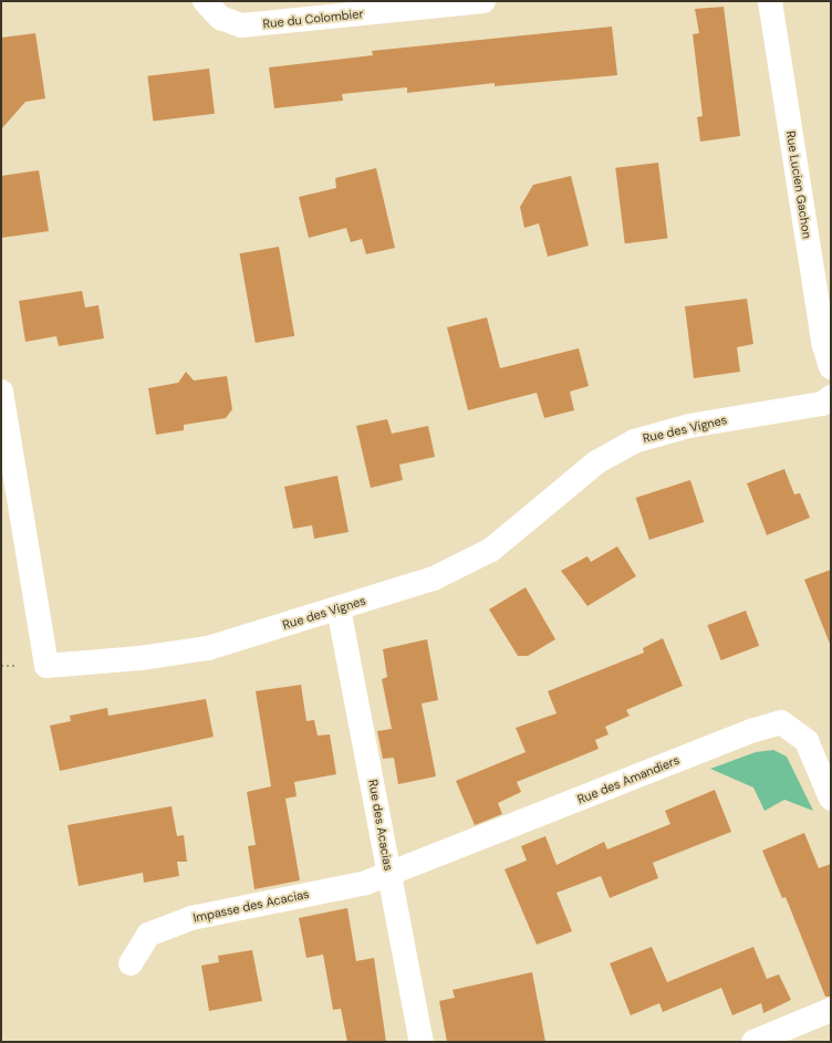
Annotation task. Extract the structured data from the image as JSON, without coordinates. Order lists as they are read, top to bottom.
{
  "streets": {
    "street": [
      "Rue du Colombier",
      "Rue Lucien Gachon",
      "Rue des Vignes",
      "Rue des Amandiers",
      "Rue des Acacias",
      "Impasse des Acacias"
    ]
  },
  "crossings": [
    ["Rue des Vignes", "Rue des Acacias"],
    ["Rue des Amandiers", "Rue des Acacias"],
    ["Rue des Amandiers", "Impasse des Acacias"],
    ["Rue des Acacias", "Impasse des Acacias"]
  ]
}
